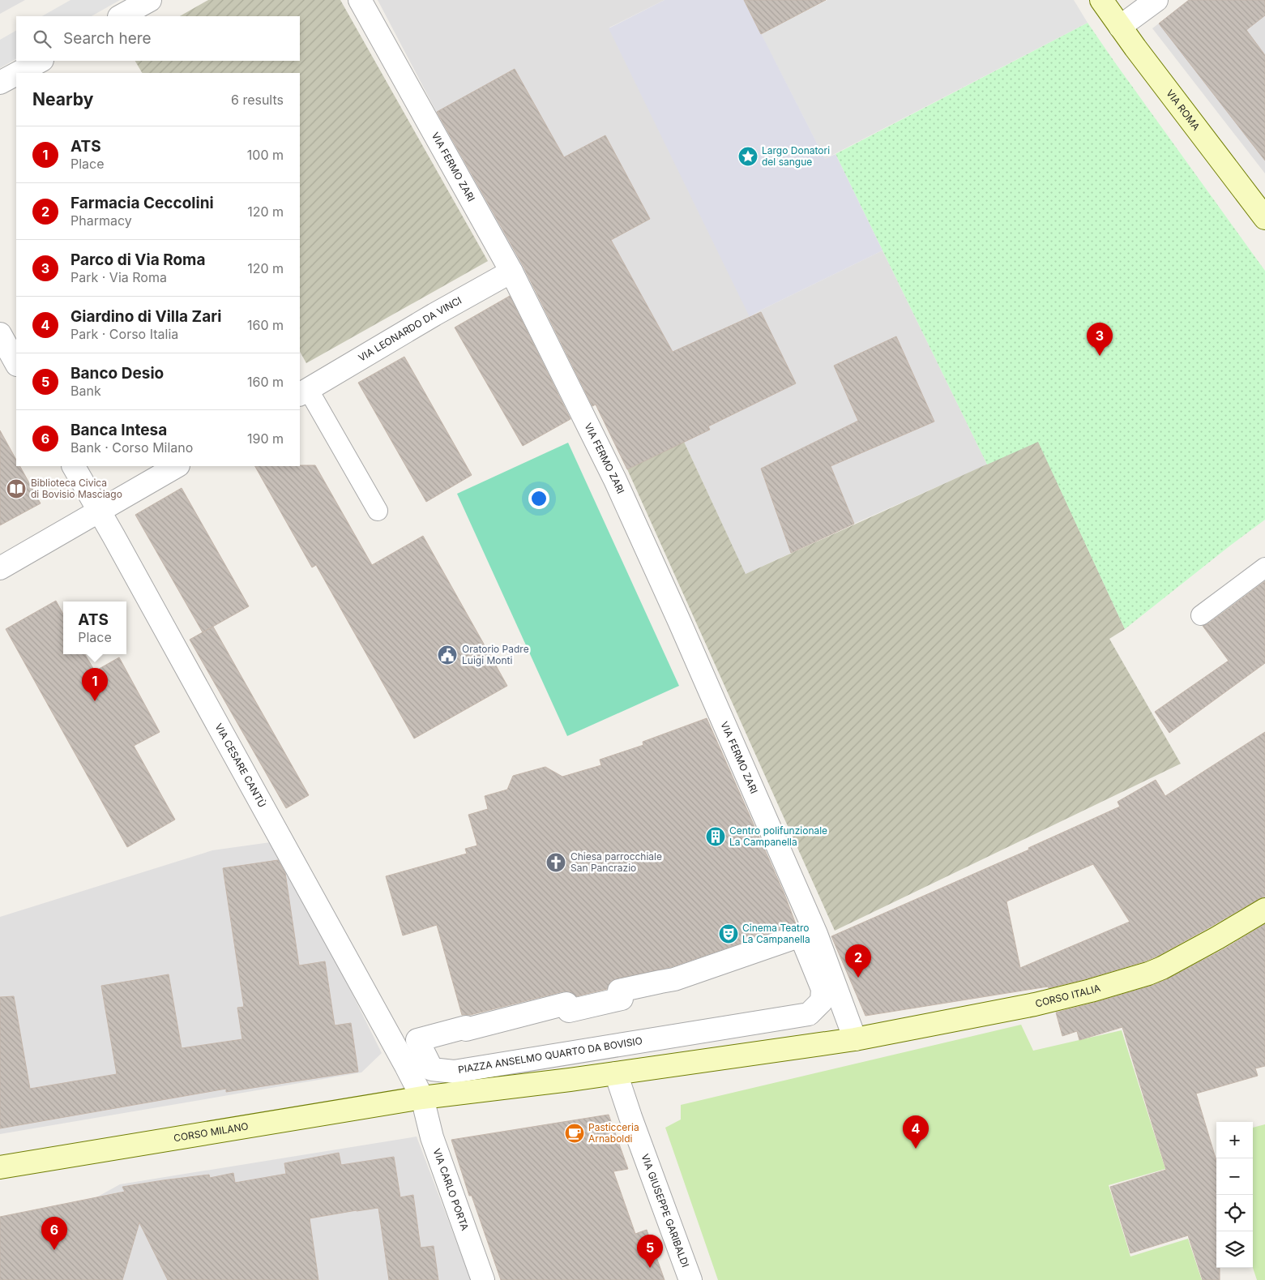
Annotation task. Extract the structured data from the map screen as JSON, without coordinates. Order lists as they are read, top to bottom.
{
  "streets": {
    "street": [
      "VIA ROMA",
      "VIA FERMO ZARI",
      "VIA LEONARDO DA VINCI",
      "VIA CESARE CANTÙ",
      "CORSO ITALIA",
      "PIAZZA ANSELMO QUARTO DA BOVISIO",
      "CORSO MILANO",
      "VIA CARLO PORTA",
      "VIA GIUSEPPE GARIBALDI"
    ]
  },
  "crossings": [
    ["VIA FERMO ZARI", "VIA LEONARDO DA VINCI"],
    ["VIA FERMO ZARI", "PIAZZA ANSELMO QUARTO DA BOVISIO"],
    ["VIA CESARE CANTÙ", "CORSO MILANO"],
    ["VIA CESARE CANTÙ", "VIA CARLO PORTA"],
    ["CORSO MILANO", "VIA CARLO PORTA"]
  ],
  "places": {
    "place": ["Largo Donatori del sangue"],
    "library": ["Biblioteca Civica di Bovisio Masciago"],
    "public building": ["Oratorio Padre Luigi Monti"],
    "building": ["Centro polifunzionale La Campanella"],
    "church": ["Chiesa parrocchiale San Pancrazio"],
    "theatre": ["Cinema Teatro La Campanella"],
    "cafe": ["Pasticceria Arnaboldi"]
  },
  "page": {
    "search": "Search here",
    "heading": ["Nearby", "6 results"],
    "list": [
      {
        "mark": "1",
        "name": "ATS",
        "note": "Place",
        "value": "100 m"
      },
      {
        "mark": "2",
        "name": "Farmacia Ceccolini",
        "note": "Pharmacy",
        "value": "120 m"
      },
      {
        "mark": "3",
        "name": "Parco di Via Roma",
        "note": "Park · Via Roma",
        "value": "120 m"
      },
      {
        "mark": "4",
        "name": "Giardino di Villa Zari",
        "note": "Park · Corso Italia",
        "value": "160 m"
      },
      {
        "mark": "5",
        "name": "Banco Desio",
        "note": "Bank",
        "value": "160 m"
      },
      {
        "mark": "6",
        "name": "Banca Intesa",
        "note": "Bank · Corso Milano",
        "value": "190 m"
      }
    ],
    "pins": [
      "3",
      "1",
      "2",
      "4",
      "6",
      "5"
    ],
    "popup": ["ATS", "Place"],
    "map_buttons": ["+", "−"]
  }
}
